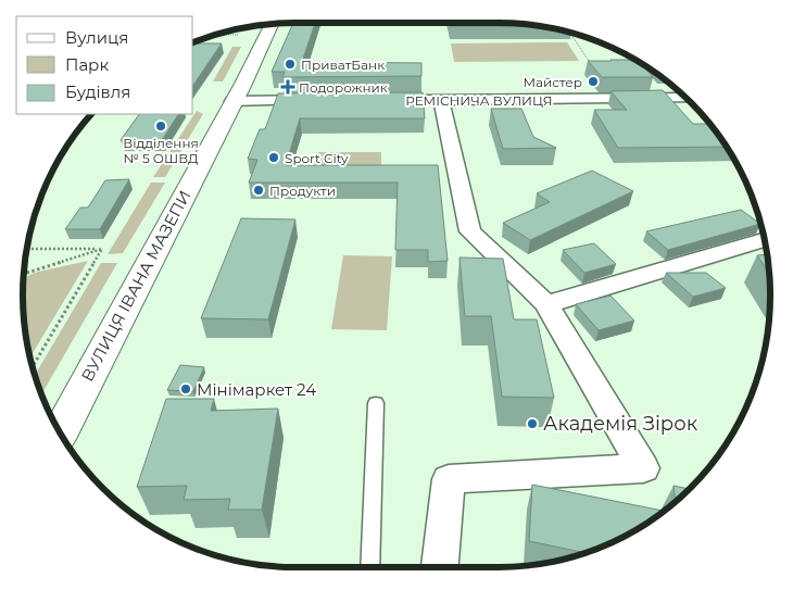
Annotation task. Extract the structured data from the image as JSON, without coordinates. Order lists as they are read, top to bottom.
{
  "streets": {
    "main road": ["ВУЛИЦЯ ІВАНА МАЗЕПИ"],
    "street": ["РЕМІСНИЧА ВУЛИЦЯ"]
  },
  "places": {
    "other": [
      "ПриватБанк",
      "Майстер",
      "Відділення № 5 ОШВД",
      "Sport City",
      "Продукти",
      "Мінімаркет 24",
      "Академія Зірок"
    ],
    "health": ["Подорожник"]
  },
  "legend": ["Вулиця", "Парк", "Будівля"]
}
